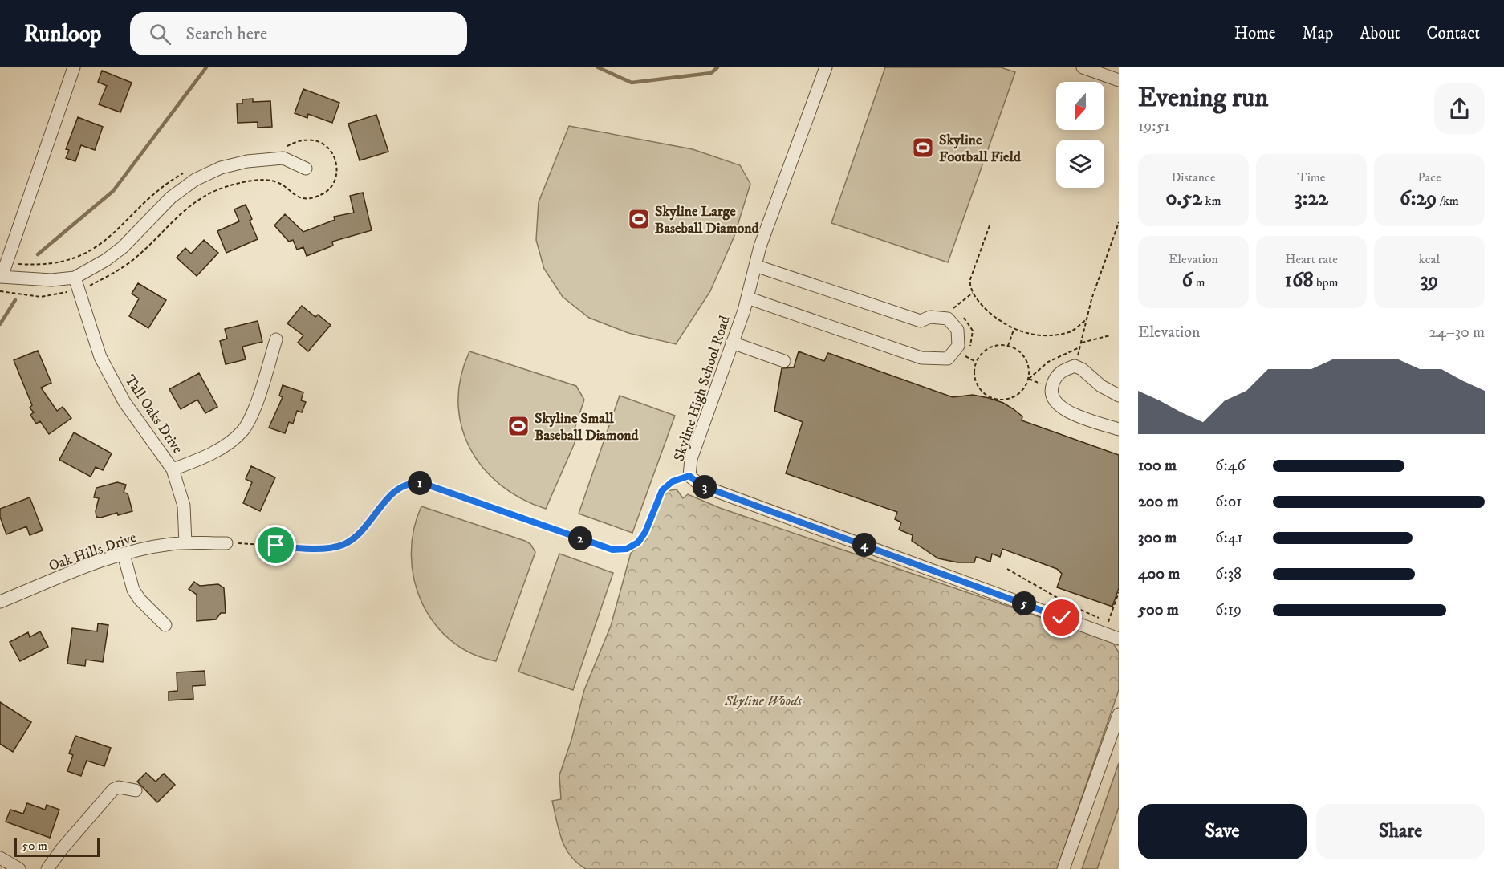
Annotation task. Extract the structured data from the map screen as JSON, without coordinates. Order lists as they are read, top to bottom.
{
  "streets": {
    "street": ["Skyline High School Road", "Tall Oaks Drive", "Oak Hills Drive"]
  },
  "crossings": [
    ["Tall Oaks Drive", "Oak Hills Drive"]
  ],
  "parks": ["Skyline Woods"],
  "places": {
    "sports": ["Skyline Football Field", "Skyline Large Baseball Diamond", "Skyline Small Baseball Diamond"]
  },
  "scale_bar": "50 m",
  "north": "bottom",
  "page": {
    "header": "Runloop",
    "search": "Search here",
    "nav": [
      "Home",
      "Map",
      "About",
      "Contact"
    ],
    "heading": ["Evening run", "19:51"],
    "stats": [
      ["Distance", "0.52 km"],
      ["Time", "3:22"],
      ["Pace", "6:29 /km"],
      ["Elevation", "6 m"],
      ["Heart rate", "168 bpm"],
      ["kcal", "39"]
    ],
    "chart": ["Elevation", "24–30 m"],
    "list": [
      {
        "name": "100 m",
        "note": "6:46"
      },
      {
        "name": "200 m",
        "note": "6:01"
      },
      {
        "name": "300 m",
        "note": "6:41"
      },
      {
        "name": "400 m",
        "note": "6:38"
      },
      {
        "name": "500 m",
        "note": "6:19"
      }
    ],
    "pins": [
      "1",
      "3",
      "2",
      "4",
      "5"
    ],
    "buttons": ["Save", "Share"],
    "scale": "50 m"
  }
}
